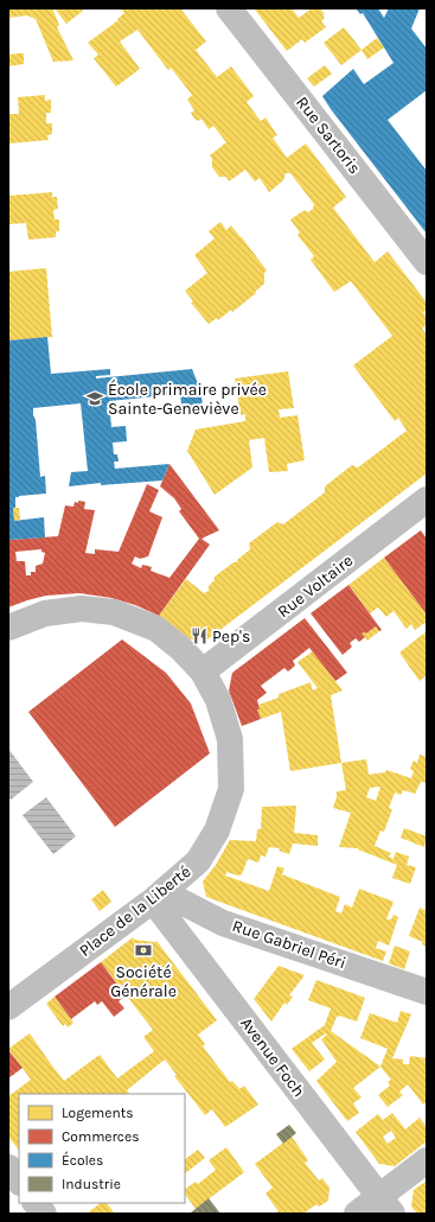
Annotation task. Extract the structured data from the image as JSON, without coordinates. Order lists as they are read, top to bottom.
{
  "streets": {
    "street": [
      "Rue Sartoris",
      "Rue Voltaire",
      "Place de la Liberté",
      "Rue Gabriel Péri",
      "Avenue Foch"
    ]
  },
  "crossings": [
    ["Rue Voltaire", "Place de la Liberté"],
    ["Place de la Liberté", "Rue Gabriel Péri"],
    ["Place de la Liberté", "Avenue Foch"],
    ["Rue Gabriel Péri", "Avenue Foch"]
  ],
  "places": {
    "school or university": ["École primaire privée Sainte-Geneviève"],
    "restaurant": ["Pep's"],
    "bank": ["Société Générale"]
  },
  "legend": [
    "Logements",
    "Commerces",
    "Écoles",
    "Industrie"
  ]
}
